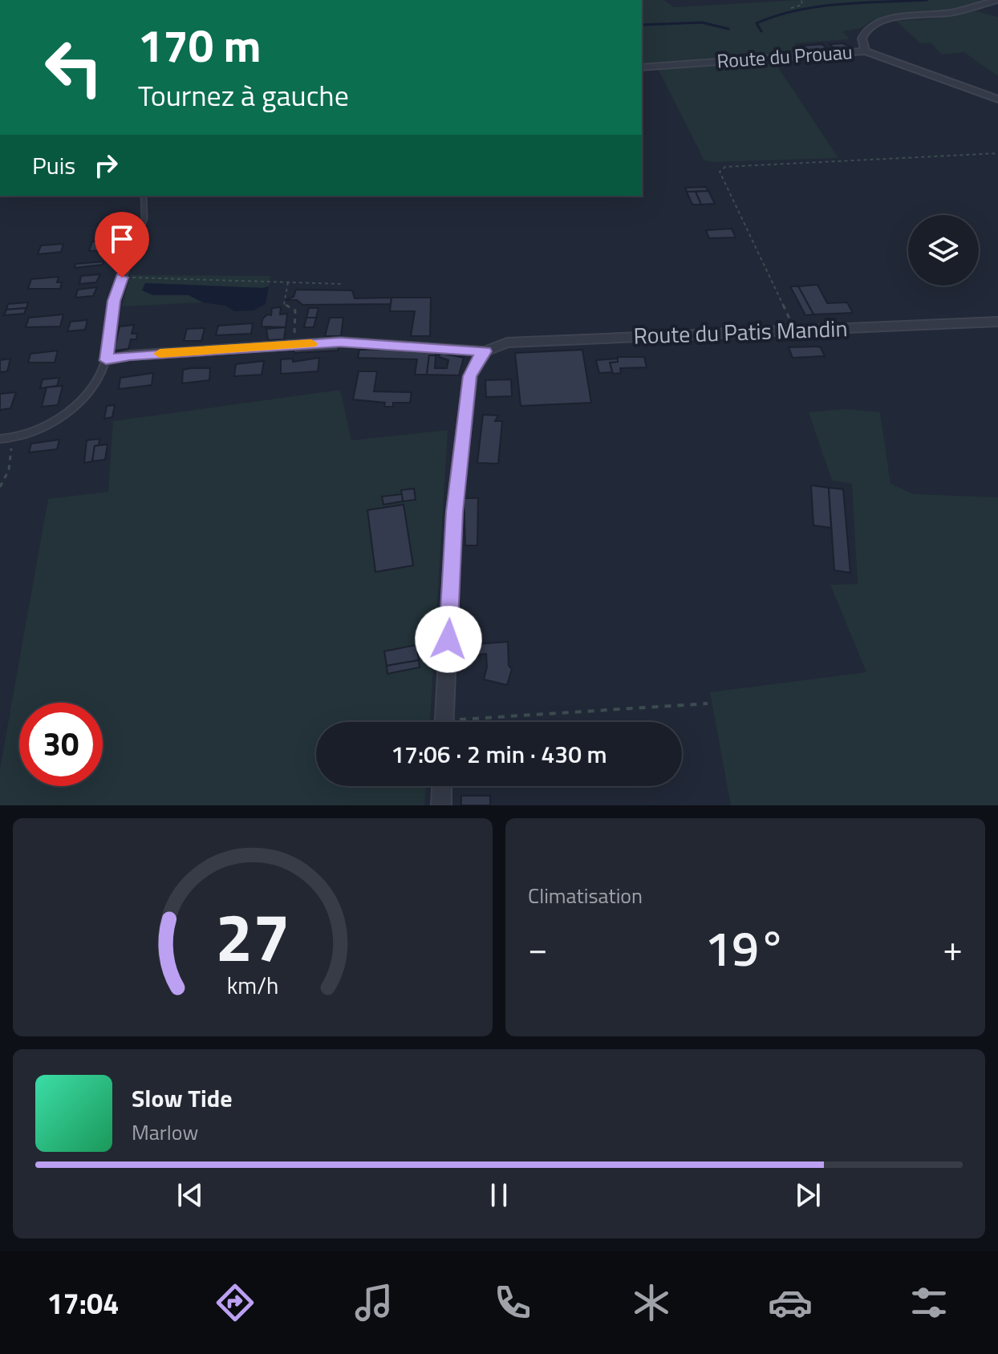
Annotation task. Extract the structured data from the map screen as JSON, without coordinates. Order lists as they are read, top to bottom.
{
  "streets": {
    "street": ["Route du Prouau", "Route du Patis Mandin"]
  },
  "page": {
    "turn": ["170 m", "Tournez à gauche"],
    "then": "Puis",
    "limit": "30",
    "trip": "17:06 · 2 min · 430 m",
    "tile": "Climatisation",
    "heat": ["−", "19°", "+"],
    "song": ["Slow Tide", "Marlow"],
    "tabs": "17:04",
    "gauge": ["27", "km/h"]
  }
}
